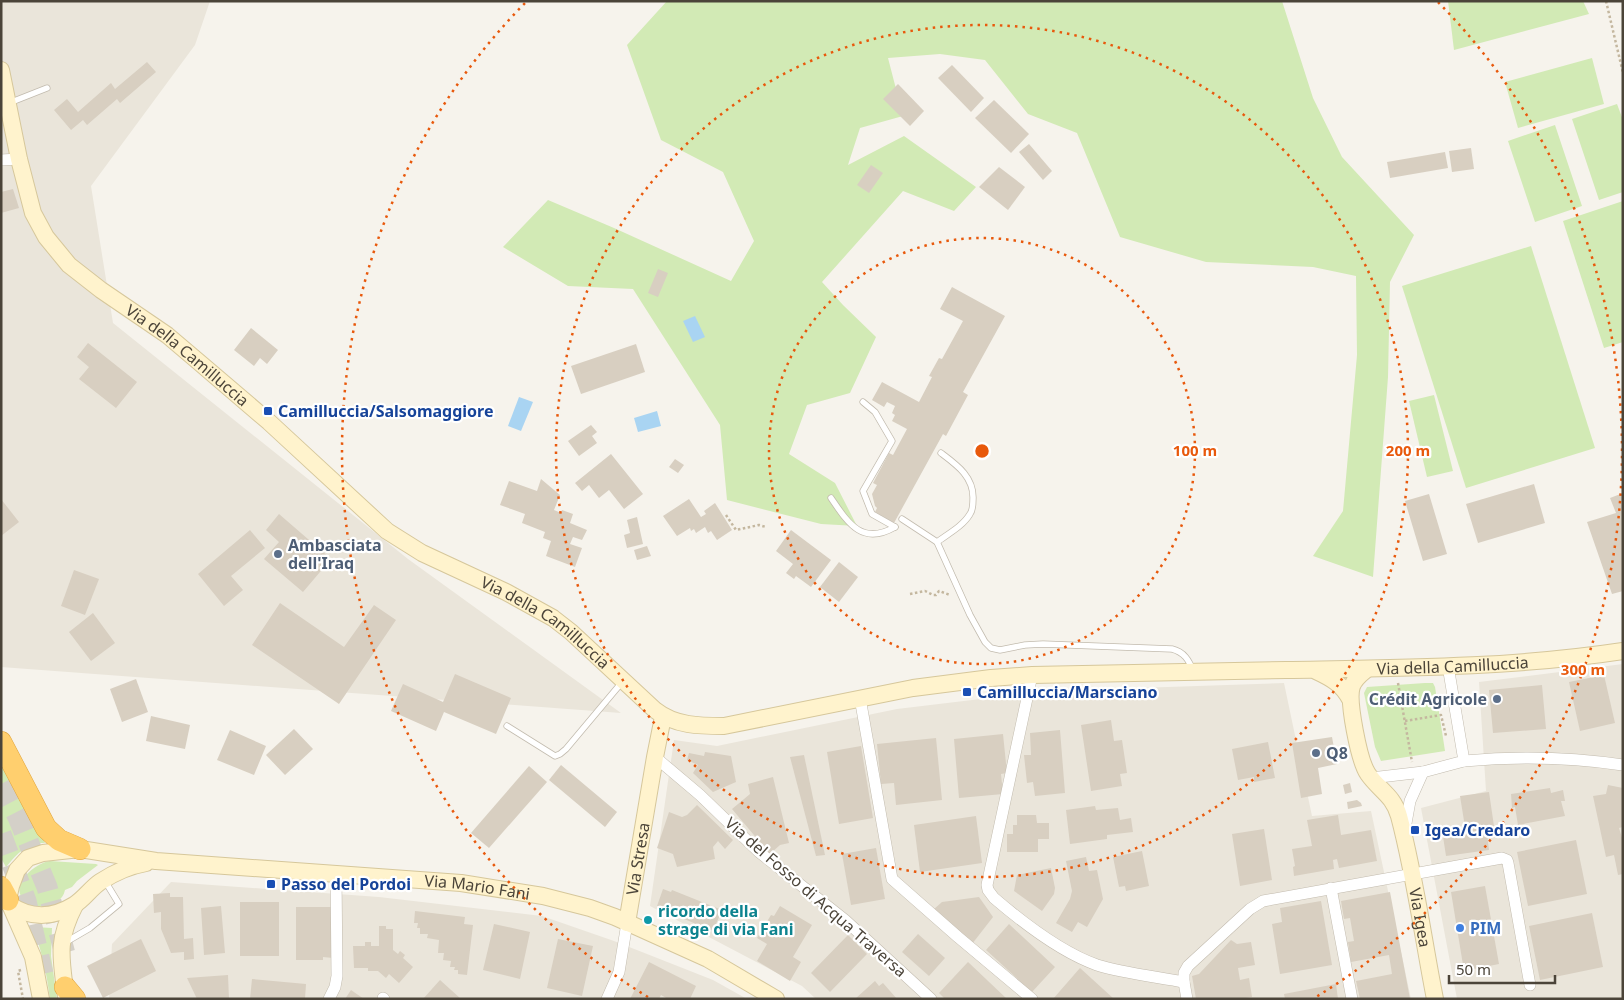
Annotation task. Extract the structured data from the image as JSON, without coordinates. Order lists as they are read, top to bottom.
{
  "streets": {
    "main road": [
      "Via della Camilluccia",
      "Via Stresa",
      "Via Mario Fani",
      "Via Igea"
    ],
    "street": ["Via del Fosso di Acqua Traversa"]
  },
  "crossings": [
    ["Via della Camilluccia", "Via Stresa"],
    ["Via della Camilluccia", "Via Igea"],
    ["Via Stresa", "Via Mario Fani"],
    ["Via Stresa", "Via del Fosso di Acqua Traversa"]
  ],
  "places": {
    "transit": [
      "Camilluccia/Salsomaggiore",
      "Camilluccia/Marsciano",
      "Igea/Credaro",
      "Passo del Pordoi"
    ],
    "other": [
      "Ambasciata dell'Iraq",
      "Crédit Agricole",
      "Q8",
      "ricordo della strage di via Fani",
      "PIM"
    ]
  },
  "scale_bar": "50 m",
  "rings": ["100 m", "200 m", "300 m"]
}
